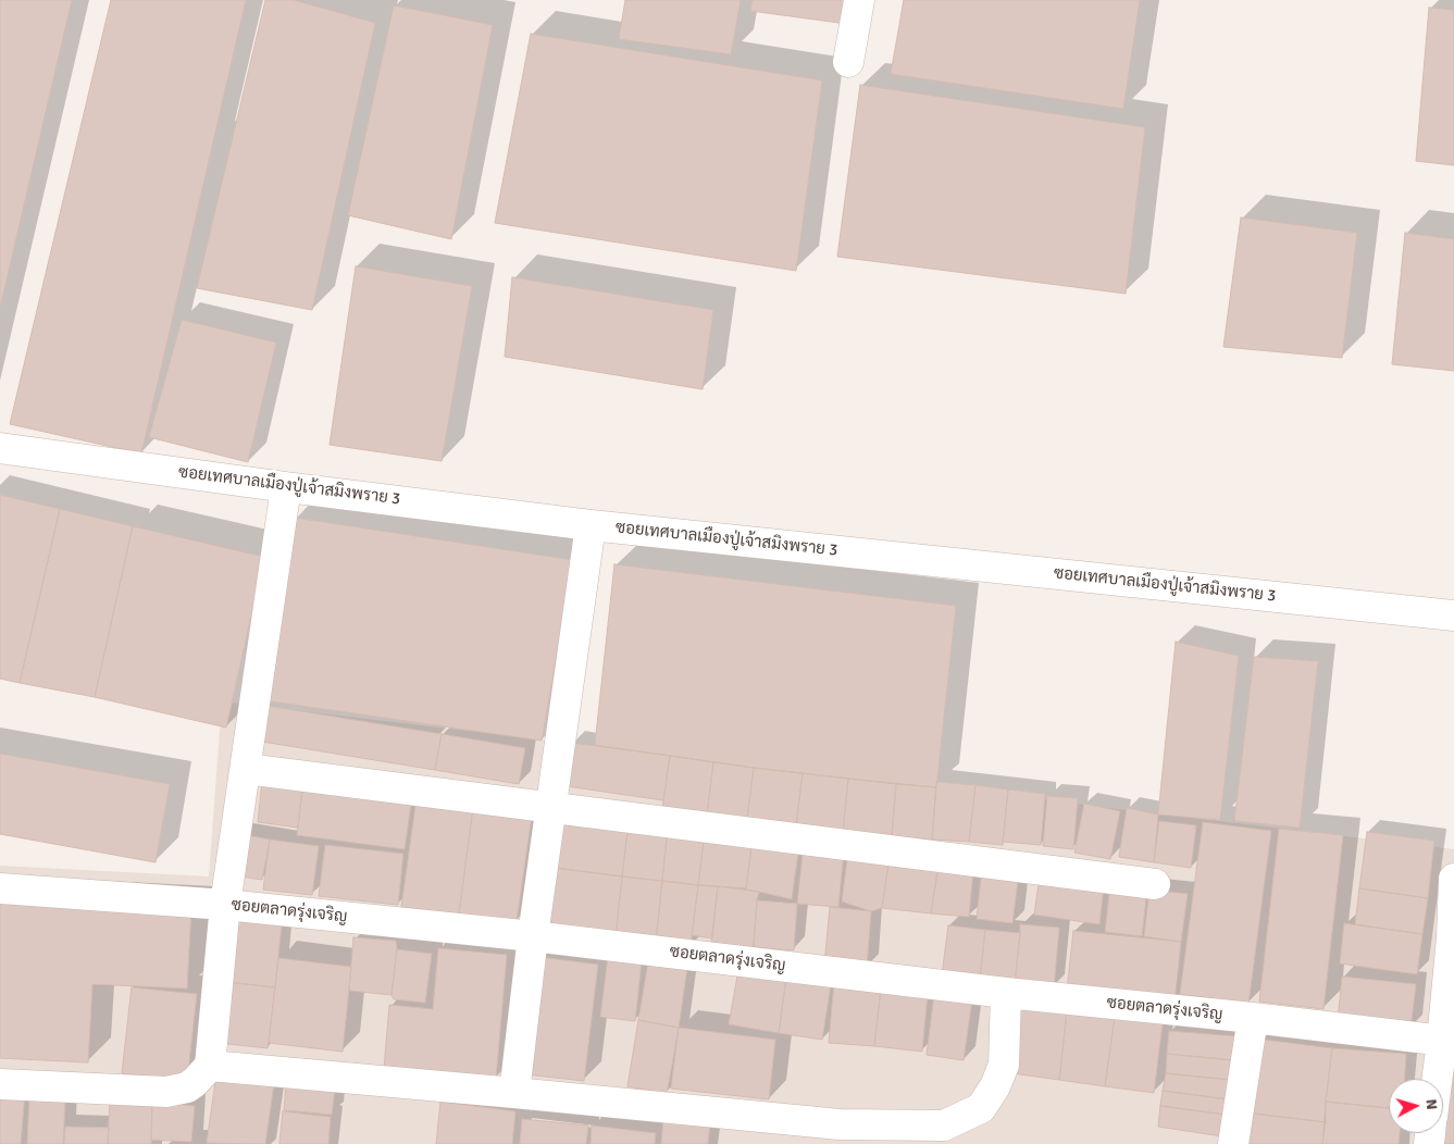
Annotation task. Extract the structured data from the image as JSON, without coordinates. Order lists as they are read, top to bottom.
{
  "streets": {
    "street": ["ซอยเทศบาลเมืองปู่เจ้าสมิงพราย 3", "ซอยตลาดรุ่งเจริญ"]
  },
  "north": "right"
}
